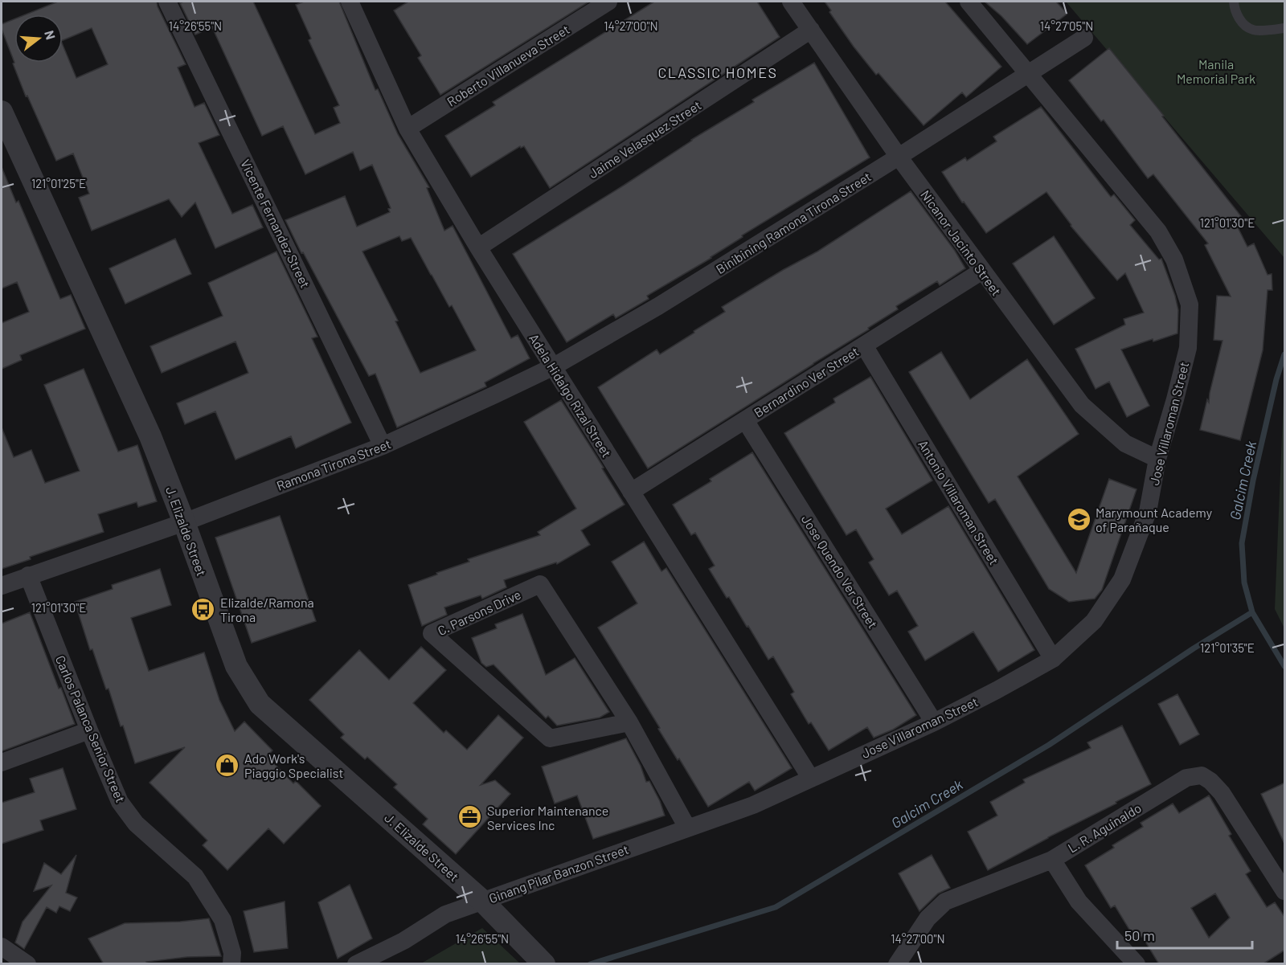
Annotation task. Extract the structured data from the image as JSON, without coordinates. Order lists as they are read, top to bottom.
{
  "streets": {
    "street": [
      "Roberto Villanueva Street",
      "Jaime Velasquez Street",
      "Binibining Ramona Tirona Street",
      "Vicente Fernandez Street",
      "Nicanor Jacinto Street",
      "Bernardino Ver Street",
      "Adela Hidalgo Rizal Street",
      "Jose Villaroman Street",
      "Ramona Tirona Street",
      "Antonio Villaroman Street",
      "J. Elizalde Street",
      "Jose Quendo Ver Street",
      "C. Parsons Drive",
      "Carlos Palanca Senior Street",
      "L. R. Aguinaldo",
      "Ginang Pilar Banzon Street"
    ]
  },
  "crossings": [
    ["Roberto Villanueva Street", "Adela Hidalgo Rizal Street"],
    ["Jaime Velasquez Street", "Nicanor Jacinto Street"],
    ["Jaime Velasquez Street", "Adela Hidalgo Rizal Street"],
    ["Binibining Ramona Tirona Street", "Nicanor Jacinto Street"],
    ["Binibining Ramona Tirona Street", "Adela Hidalgo Rizal Street"],
    ["Binibining Ramona Tirona Street", "Jose Villaroman Street"],
    ["Binibining Ramona Tirona Street", "Ramona Tirona Street"],
    ["Vicente Fernandez Street", "Ramona Tirona Street"],
    ["Nicanor Jacinto Street", "Bernardino Ver Street"],
    ["Nicanor Jacinto Street", "Jose Villaroman Street"],
    ["Bernardino Ver Street", "Adela Hidalgo Rizal Street"],
    ["Bernardino Ver Street", "Antonio Villaroman Street"],
    ["Bernardino Ver Street", "Jose Quendo Ver Street"],
    ["Adela Hidalgo Rizal Street", "Jose Villaroman Street"],
    ["Jose Villaroman Street", "Antonio Villaroman Street"],
    ["Jose Villaroman Street", "Jose Quendo Ver Street"],
    ["Jose Villaroman Street", "C. Parsons Drive"],
    ["Jose Villaroman Street", "Ginang Pilar Banzon Street"],
    ["Ramona Tirona Street", "J. Elizalde Street"],
    ["J. Elizalde Street", "Ginang Pilar Banzon Street"],
    ["C. Parsons Drive", "Ginang Pilar Banzon Street"]
  ],
  "districts": ["CLASSIC HOMES"],
  "water": ["Galcim Creek"],
  "parks": ["Manila Memorial Park"],
  "places": {
    "school or university": ["Marymount Academy of Parañaque"],
    "bus stop": ["Elizalde/Ramona Tirona"],
    "shop": ["Ado Work's Piaggio Specialist"],
    "office": ["Superior Maintenance Services Inc"]
  },
  "scale_bar": "50 m",
  "north": "right",
  "coordinates": [
    "14°26'55\"N",
    "14°27'00\"N",
    "14°27'05\"N",
    "121°01'25\"E",
    "121°01'30\"E",
    "121°01'35\"E"
  ]
}
